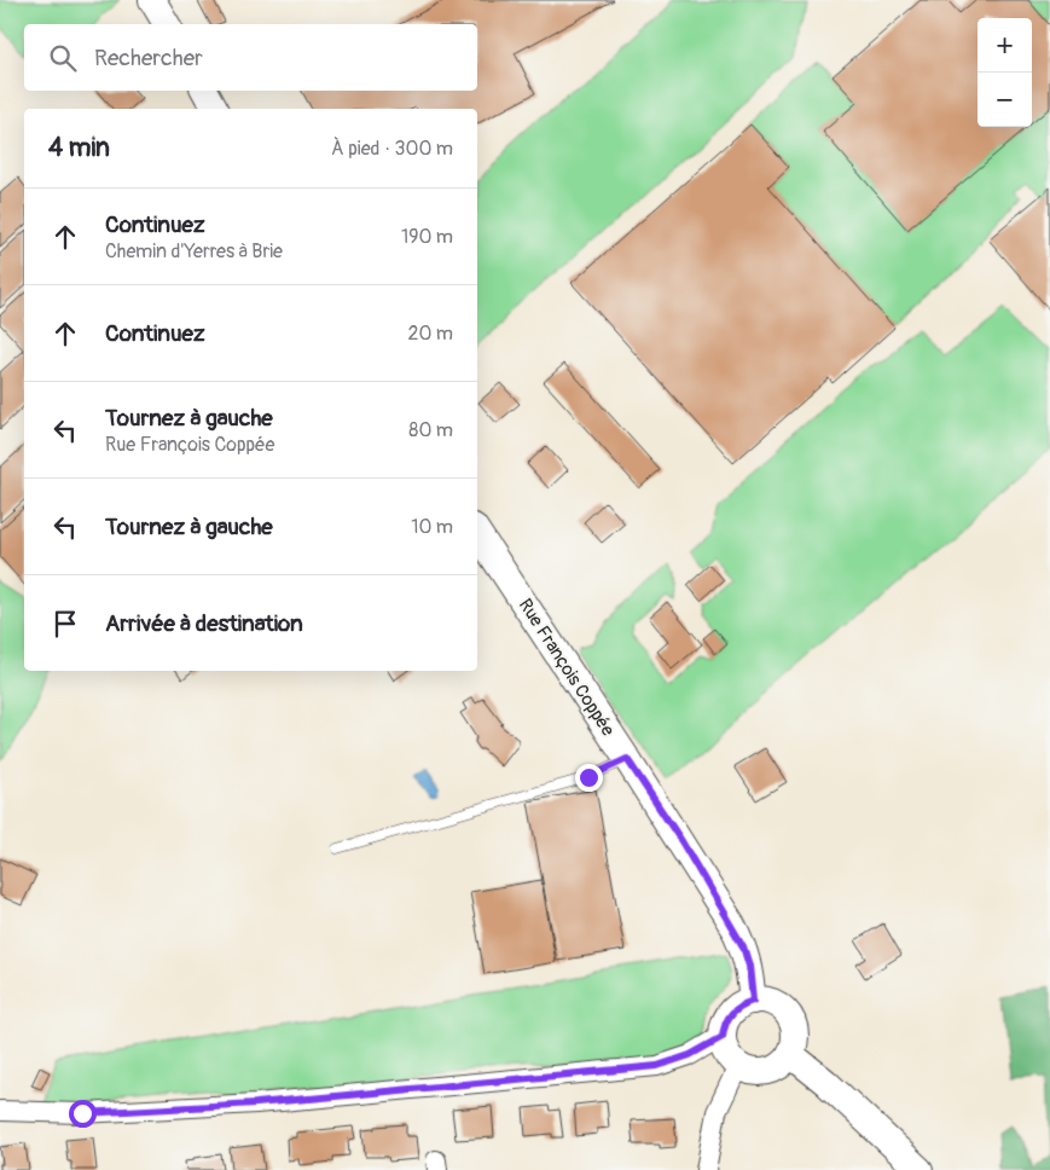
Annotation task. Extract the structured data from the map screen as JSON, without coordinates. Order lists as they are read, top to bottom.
{
  "streets": {
    "street": ["Rue François Coppée"]
  },
  "page": {
    "map_buttons": ["+", "−"],
    "search": "Rechercher",
    "heading": ["4 min", "À pied · 300 m"],
    "list": [
      ["Continuez", "Chemin d'Yerres à Brie", "190 m"],
      ["Continuez", "20 m"],
      ["Tournez à gauche", "Rue François Coppée", "80 m"],
      ["Tournez à gauche", "10 m"],
      "Arrivée à destination"
    ]
  }
}
